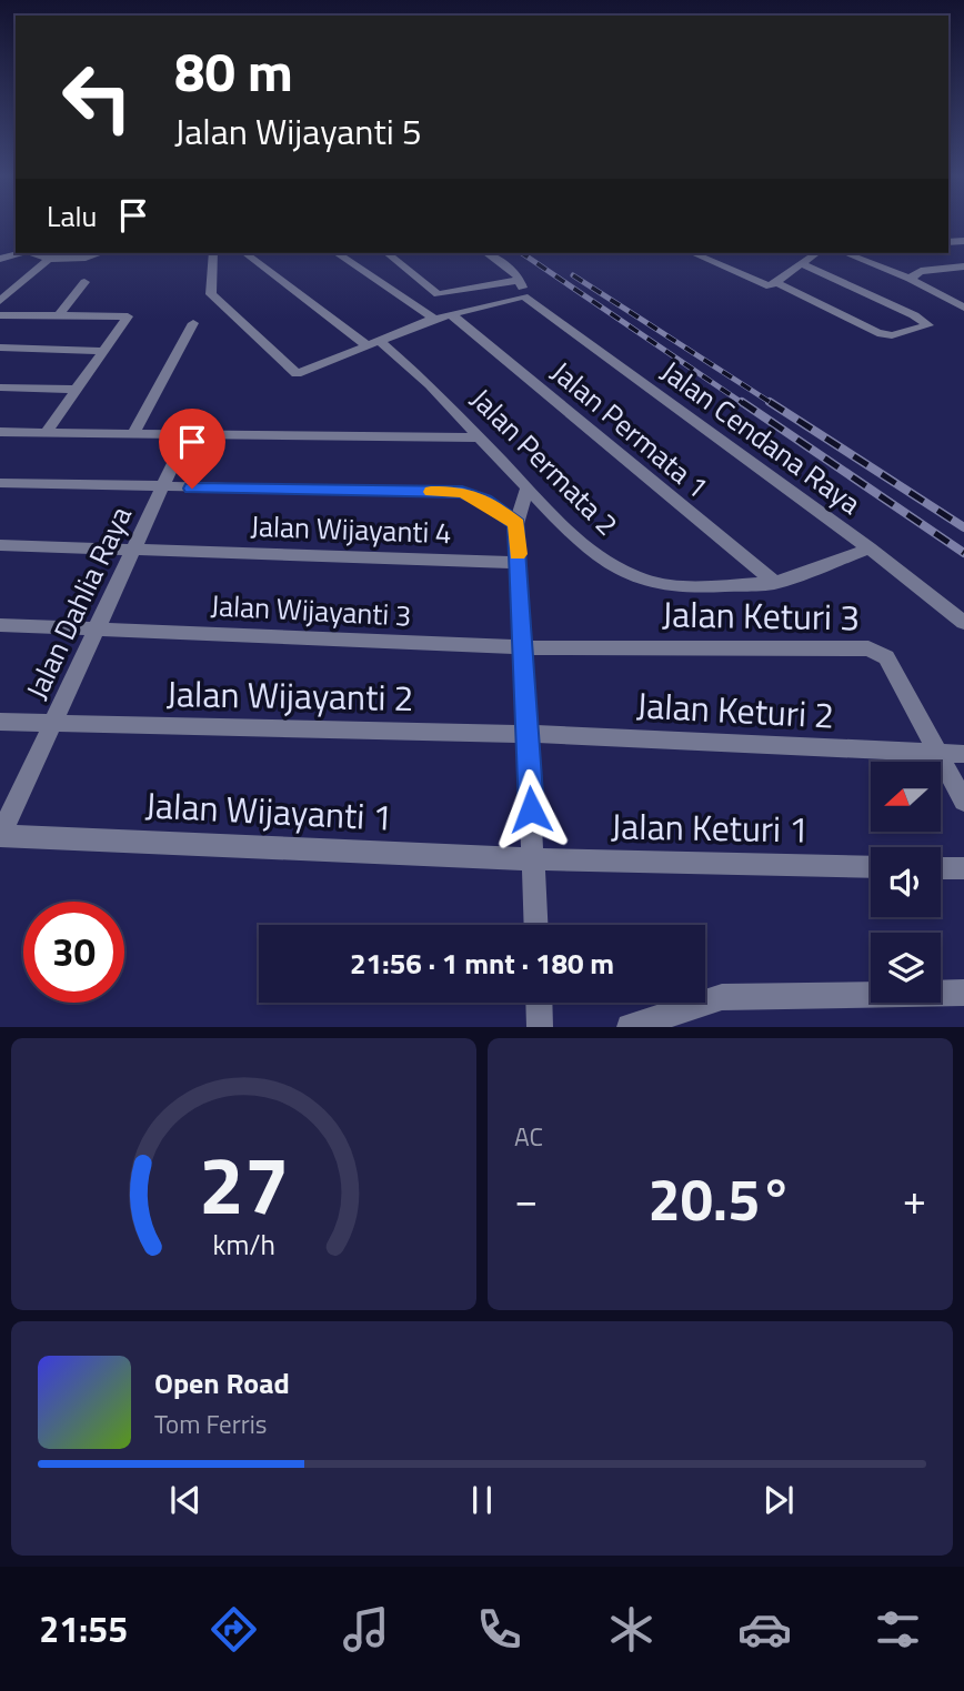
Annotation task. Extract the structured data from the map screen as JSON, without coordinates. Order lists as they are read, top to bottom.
{
  "streets": {
    "street": [
      "Jalan Permata 1",
      "Jalan Cendana Raya",
      "Jalan Permata 2",
      "Jalan Wijayanti 4",
      "Jalan Dahlia Raya",
      "Jalan Wijayanti 3",
      "Jalan Keturi 3",
      "Jalan Wijayanti 2",
      "Jalan Keturi 2",
      "Jalan Wijayanti 1",
      "Jalan Keturi 1"
    ]
  },
  "crossings": [
    ["Jalan Permata 1", "Jalan Permata 2"],
    ["Jalan Cendana Raya", "Jalan Permata 2"],
    ["Jalan Wijayanti 4", "Jalan Dahlia Raya"],
    ["Jalan Dahlia Raya", "Jalan Wijayanti 3"],
    ["Jalan Dahlia Raya", "Jalan Wijayanti 2"],
    ["Jalan Dahlia Raya", "Jalan Wijayanti 1"],
    ["Jalan Wijayanti 3", "Jalan Keturi 3"],
    ["Jalan Keturi 3", "Jalan Keturi 2"],
    ["Jalan Wijayanti 2", "Jalan Keturi 2"],
    ["Jalan Wijayanti 1", "Jalan Keturi 1"]
  ],
  "north": "left",
  "page": {
    "turn": ["80 m", "Jalan Wijayanti 5"],
    "then": "Lalu",
    "limit": "30",
    "trip": "21:56 · 1 mnt · 180 m",
    "tile": "AC",
    "heat": ["−", "20.5°", "+"],
    "song": ["Open Road", "Tom Ferris"],
    "tabs": "21:55",
    "gauge": ["27", "km/h"]
  }
}
